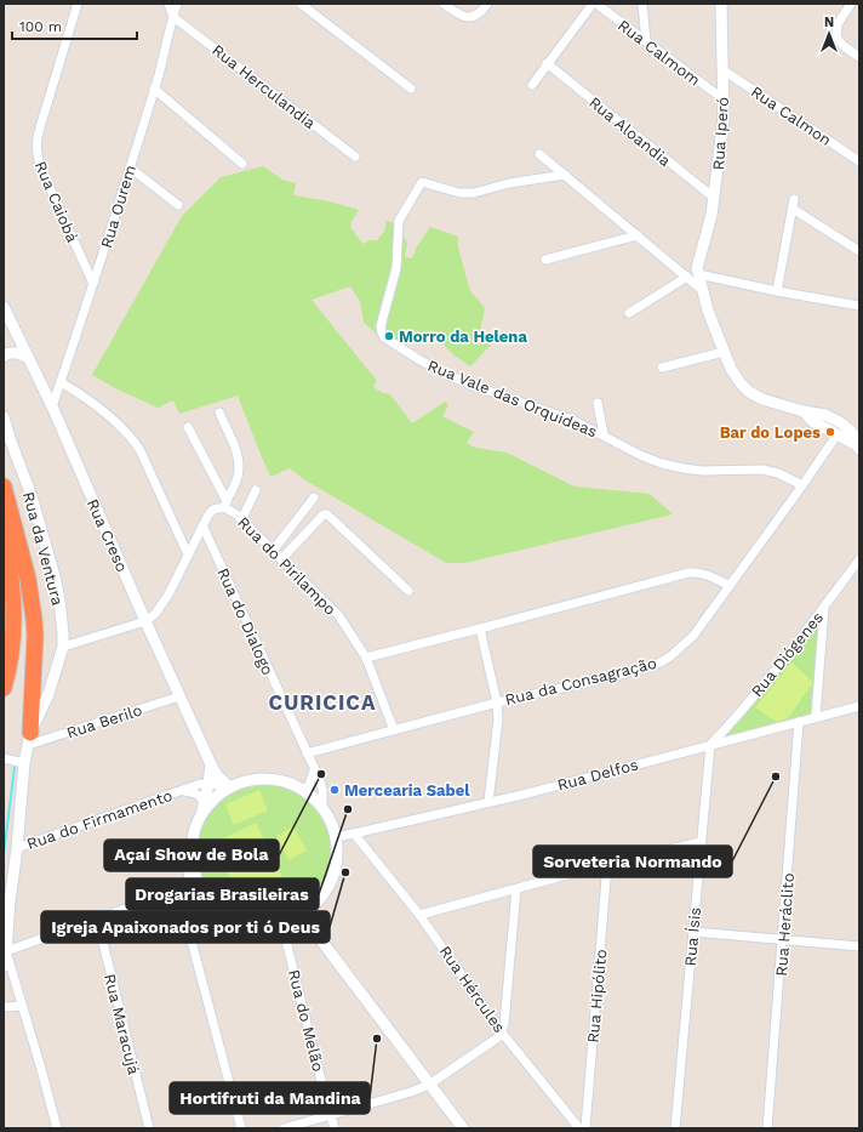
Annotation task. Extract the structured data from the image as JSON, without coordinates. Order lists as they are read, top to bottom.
{
  "streets": {
    "street": [
      "Rua Calmom",
      "Rua Herculandia",
      "Rua Calmon",
      "Rua Aloandia",
      "Rua Iperó",
      "Rua Caiobá",
      "Rua Ourem",
      "Rua Vale das Orquideas",
      "Rua Creso",
      "Rua da Ventura",
      "Rua do Pirilampo",
      "Rua do Dialogo",
      "Rua Diógenes",
      "Rua da Consagração",
      "Rua Berilo",
      "Rua Delfos",
      "Rua do Firmamento",
      "Rua Heráclito",
      "Rua Ísis",
      "Rua Hércules",
      "Rua Hipólito",
      "Rua do Melão",
      "Rua Maracujá"
    ]
  },
  "crossings": [
    ["Rua Calmom", "Rua Iperó"],
    ["Rua Herculandia", "Rua Ourem"],
    ["Rua Calmon", "Rua Iperó"],
    ["Rua Aloandia", "Rua Iperó"],
    ["Rua Caiobá", "Rua Ourem"],
    ["Rua Ourem", "Rua Creso"],
    ["Rua Vale das Orquideas", "Rua da Consagração"],
    ["Rua Creso", "Rua do Pirilampo"],
    ["Rua Creso", "Rua do Dialogo"],
    ["Rua Creso", "Rua Berilo"],
    ["Rua Creso", "Rua Delfos"],
    ["Rua Creso", "Rua do Firmamento"],
    ["Rua Creso", "Rua do Melão"],
    ["Rua da Ventura", "Rua do Pirilampo"],
    ["Rua da Ventura", "Rua Berilo"],
    ["Rua da Ventura", "Rua do Firmamento"],
    ["Rua do Pirilampo", "Rua do Dialogo"],
    ["Rua do Pirilampo", "Rua da Consagração"],
    ["Rua do Dialogo", "Rua da Consagração"],
    ["Rua do Dialogo", "Rua Delfos"],
    ["Rua do Dialogo", "Rua do Firmamento"],
    ["Rua do Dialogo", "Rua do Melão"],
    ["Rua Diógenes", "Rua Delfos"],
    ["Rua Diógenes", "Rua Ísis"],
    ["Rua Delfos", "Rua do Firmamento"],
    ["Rua Delfos", "Rua Heráclito"],
    ["Rua Delfos", "Rua Ísis"],
    ["Rua Delfos", "Rua Hércules"],
    ["Rua Delfos", "Rua do Melão"],
    ["Rua do Firmamento", "Rua do Melão"]
  ],
  "districts": ["CURICICA"],
  "places": [
    "Morro da Helena",
    "Bar do Lopes",
    "Açaí Show de Bola",
    "Sorveteria Normando",
    "Mercearia Sabel",
    "Drogarias Brasileiras",
    "Igreja Apaixonados por ti ó Deus",
    "Hortifruti da Mandina"
  ],
  "scale_bar": "100 m",
  "north": "top"
}
